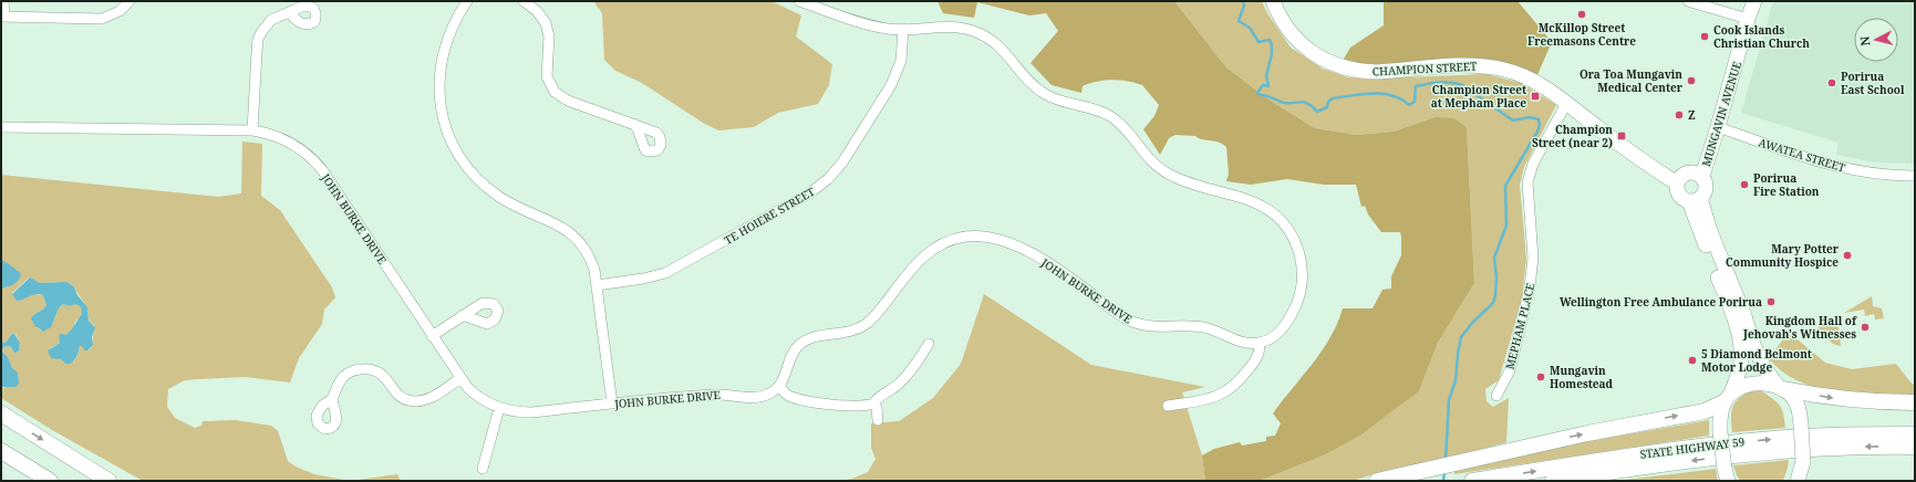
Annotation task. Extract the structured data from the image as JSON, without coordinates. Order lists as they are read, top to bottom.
{
  "streets": {
    "main road": ["CHAMPION STREET", "MUNGAVIN AVENUE", "STATE HIGHWAY 59"],
    "street": [
      "AWATEA STREET",
      "TE HOIERE STREET",
      "JOHN BURKE DRIVE",
      "MEPHAM PLACE"
    ]
  },
  "crossings": [
    ["CHAMPION STREET", "MUNGAVIN AVENUE"],
    ["CHAMPION STREET", "MEPHAM PLACE"],
    ["MUNGAVIN AVENUE", "AWATEA STREET"]
  ],
  "places": {
    "other": [
      "McKillop Street Freemasons Centre",
      "Cook Islands Christian Church",
      "Ora Toa Mungavin Medical Center",
      "Porirua East School",
      "Z",
      "Porirua Fire Station",
      "Mary Potter Community Hospice",
      "Wellington Free Ambulance Porirua",
      "Kingdom Hall of Jehovah's Witnesses",
      "5 Diamond Belmont Motor Lodge",
      "Mungavin Homestead"
    ],
    "transit": ["Champion Street at Mepham Place", "Champion Street (near 2)"]
  },
  "north": "left"
}
